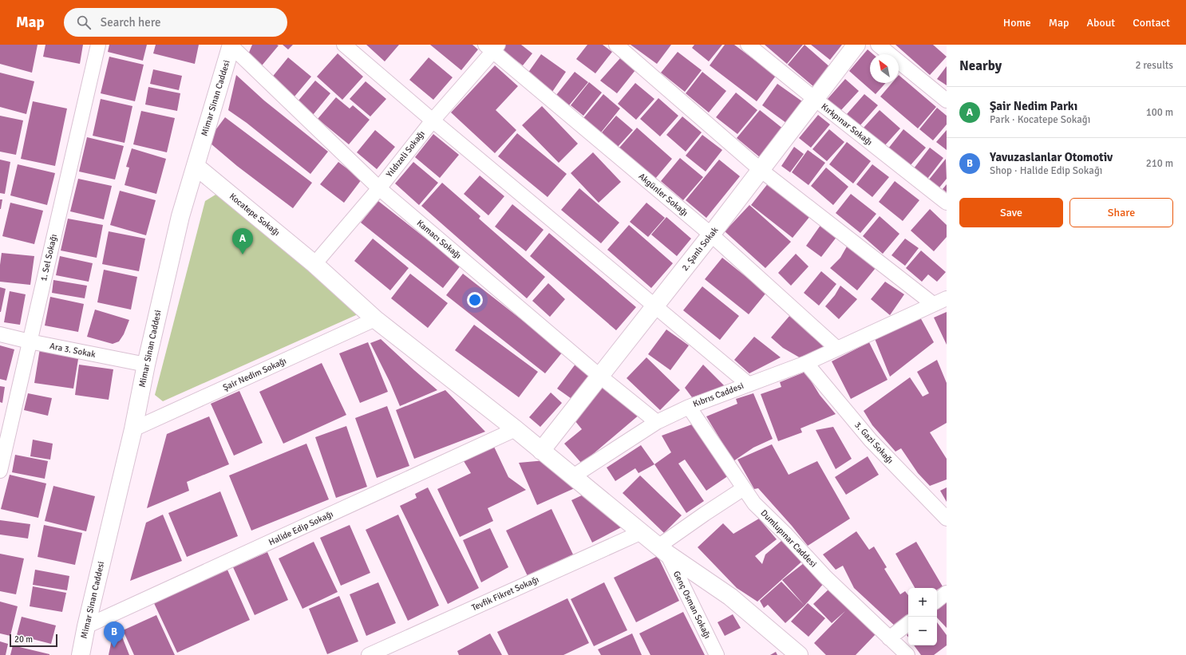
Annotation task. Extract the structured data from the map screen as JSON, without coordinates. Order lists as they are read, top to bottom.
{
  "streets": {
    "street": [
      "Mimar Sinan Caddesi",
      "Kırkpınar Sokağı",
      "Yıldızeli Sokağı",
      "Akgünler Sokağı",
      "Kocatepe Sokağı",
      "Kamacı Sokağı",
      "2. Şanlı Sokak",
      "1. Sel Sokağı",
      "Ara 3. Sokak",
      "Şair Nedim Sokağı",
      "Kıbrıs Caddesi",
      "3. Gazi Sokağı",
      "Halide Edip Sokağı",
      "Dumlupınar Caddesi",
      "Tevfik Fikret Sokağı",
      "Genç Osman Sokağı"
    ]
  },
  "crossings": [
    ["Mimar Sinan Caddesi", "Kocatepe Sokağı"],
    ["Mimar Sinan Caddesi", "Kamacı Sokağı"],
    ["Mimar Sinan Caddesi", "Ara 3. Sokak"],
    ["Mimar Sinan Caddesi", "Şair Nedim Sokağı"],
    ["Mimar Sinan Caddesi", "Halide Edip Sokağı"],
    ["Kırkpınar Sokağı", "2. Şanlı Sokak"],
    ["Yıldızeli Sokağı", "Akgünler Sokağı"],
    ["Yıldızeli Sokağı", "Kocatepe Sokağı"],
    ["Yıldızeli Sokağı", "Kamacı Sokağı"],
    ["Akgünler Sokağı", "2. Şanlı Sokak"],
    ["Akgünler Sokağı", "Kıbrıs Caddesi"],
    ["Kocatepe Sokağı", "2. Şanlı Sokak"],
    ["Kocatepe Sokağı", "Şair Nedim Sokağı"],
    ["Kocatepe Sokağı", "Kıbrıs Caddesi"],
    ["Kocatepe Sokağı", "Halide Edip Sokağı"],
    ["Kocatepe Sokağı", "Tevfik Fikret Sokağı"],
    ["Kocatepe Sokağı", "Genç Osman Sokağı"],
    ["Kamacı Sokağı", "2. Şanlı Sokak"],
    ["Kamacı Sokağı", "Kıbrıs Caddesi"],
    ["1. Sel Sokağı", "Ara 3. Sokak"],
    ["Kıbrıs Caddesi", "3. Gazi Sokağı"],
    ["Kıbrıs Caddesi", "Dumlupınar Caddesi"]
  ],
  "scale_bar": "20 m",
  "north": "top left",
  "page": {
    "header": "Map",
    "search": "Search here",
    "nav": [
      "Home",
      "Map",
      "About",
      "Contact"
    ],
    "heading": ["Nearby", "2 results"],
    "list": [
      {
        "mark": "A",
        "name": "Şair Nedim Parkı",
        "note": "Park · Kocatepe Sokağı",
        "value": "100 m"
      },
      {
        "mark": "B",
        "name": "Yavuzaslanlar Otomotiv",
        "note": "Shop · Halide Edip Sokağı",
        "value": "210 m"
      }
    ],
    "buttons": ["Save", "Share"],
    "pins": ["A", "B"],
    "map_buttons": ["+", "−"],
    "scale": "20 m"
  }
}
